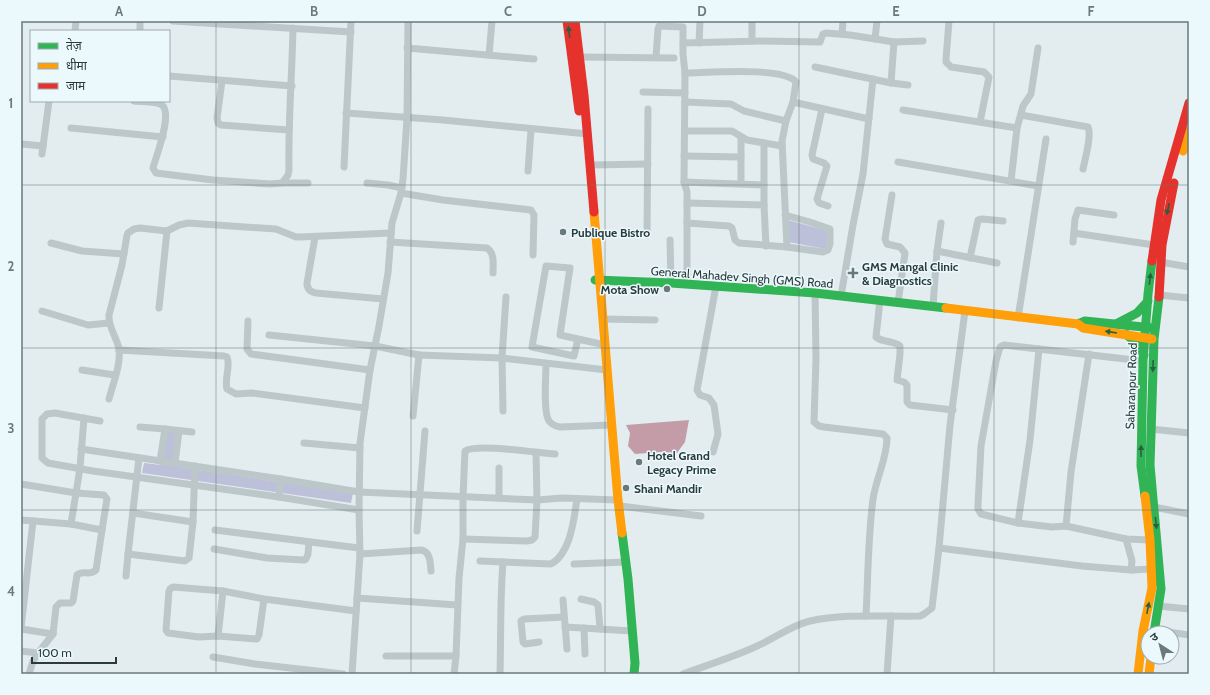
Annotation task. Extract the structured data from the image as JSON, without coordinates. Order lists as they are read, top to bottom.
{
  "streets": {
    "street": ["General Mahadev Singh (GMS) Road", "Saharanpur Road"]
  },
  "crossings": [
    ["General Mahadev Singh (GMS) Road", "Saharanpur Road"]
  ],
  "places": {
    "other": [
      "Publique Bistro",
      "Mota Show",
      "Hotel Grand Legacy Prime",
      "Shani Mandir"
    ],
    "health": ["GMS Mangal Clinic & Diagnostics"]
  },
  "legend": ["तेज़", "धीमा", "जाम"],
  "scale_bar": "100 m",
  "north": "top left",
  "grid": {
    "columns": [
      "A",
      "B",
      "C",
      "D",
      "E",
      "F"
    ],
    "rows": [
      "1",
      "2",
      "3",
      "4"
    ]
  }
}
